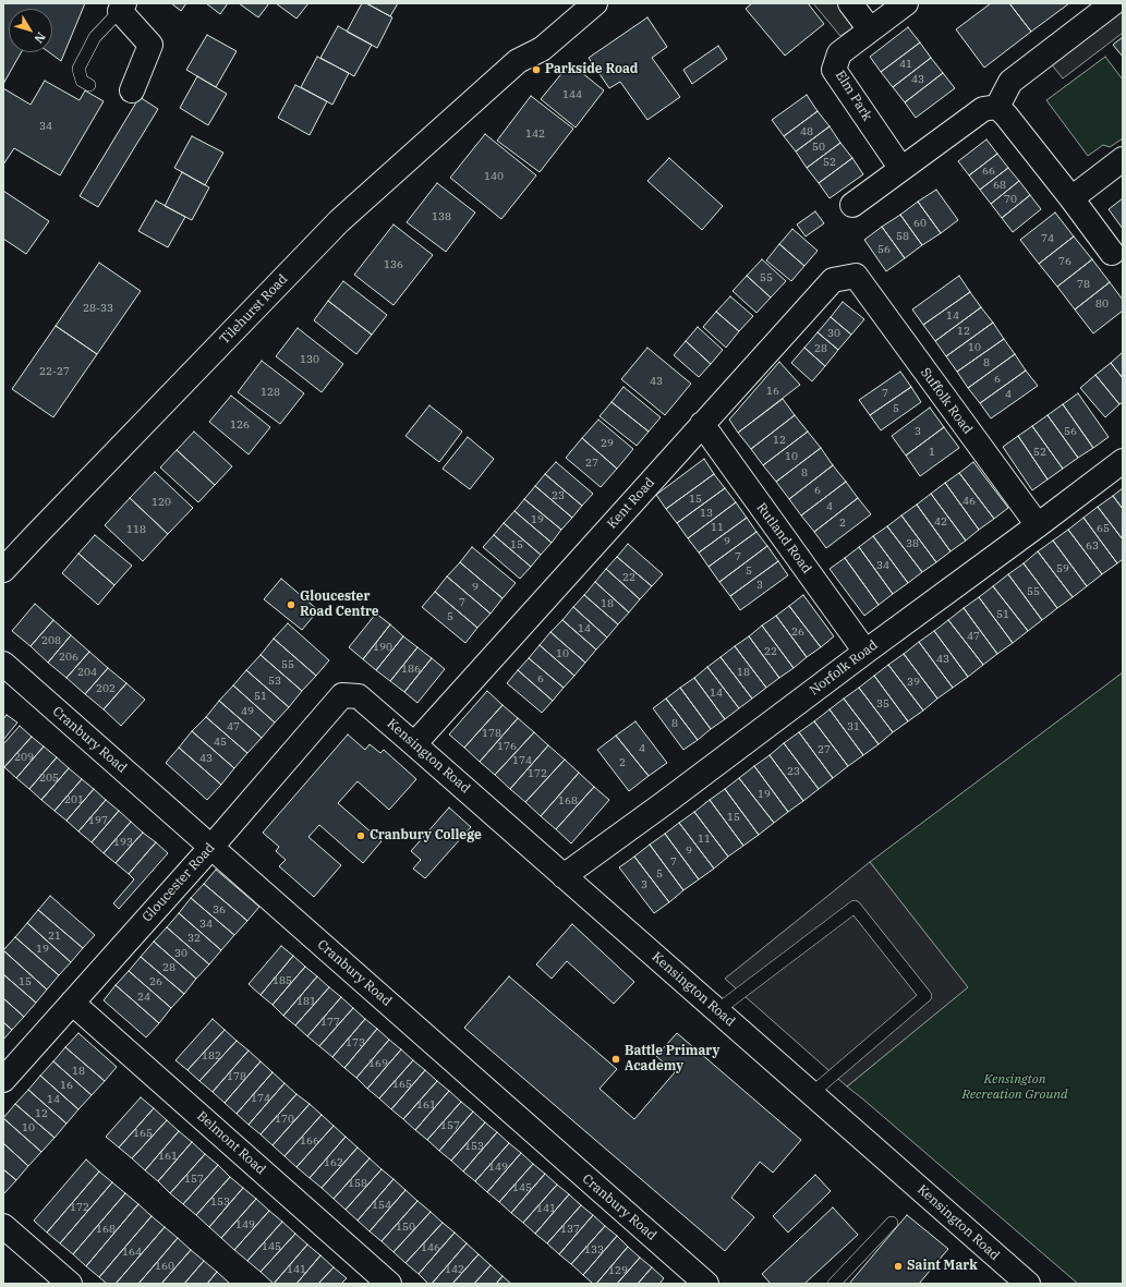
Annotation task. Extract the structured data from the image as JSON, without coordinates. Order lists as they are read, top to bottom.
{
  "streets": {
    "street": [
      "Elm Park",
      "Tilehurst Road",
      "Suffolk Road",
      "Kent Road",
      "Rutland Road",
      "Norfolk Road",
      "Cranbury Road",
      "Kensington Road",
      "Gloucester Road",
      "Belmont Road"
    ]
  },
  "crossings": [
    ["Suffolk Road", "Kent Road"],
    ["Suffolk Road", "Norfolk Road"],
    ["Kent Road", "Rutland Road"],
    ["Kent Road", "Kensington Road"],
    ["Rutland Road", "Norfolk Road"],
    ["Norfolk Road", "Kensington Road"],
    ["Cranbury Road", "Gloucester Road"],
    ["Kensington Road", "Gloucester Road"],
    ["Gloucester Road", "Belmont Road"]
  ],
  "parks": ["Kensington Recreation Ground"],
  "places": [
    "Parkside Road",
    "Gloucester Road Centre",
    "Cranbury College",
    "Battle Primary Academy",
    "Saint Mark"
  ],
  "house_numbers": [
    "41",
    "43",
    "144",
    "34",
    "48",
    "142",
    "50",
    "52",
    "66",
    "140",
    "68",
    "70",
    "138",
    "60",
    "58",
    "74",
    "56",
    "76",
    "136",
    "55",
    "78",
    "80",
    "28-33",
    "14",
    "12",
    "30",
    "10",
    "28",
    "130",
    "8",
    "22-27",
    "6",
    "43",
    "16",
    "128",
    "7",
    "4",
    "5",
    "126",
    "3",
    "56",
    "12",
    "29",
    "1",
    "52",
    "10",
    "27",
    "8",
    "6",
    "23",
    "15",
    "46",
    "120",
    "4",
    "13",
    "19",
    "42",
    "2",
    "11",
    "65",
    "118",
    "9",
    "38",
    "15",
    "63",
    "7",
    "34",
    "59",
    "5",
    "22",
    "3",
    "9",
    "55",
    "7",
    "18",
    "51",
    "5",
    "14",
    "26",
    "47",
    "208",
    "190",
    "22",
    "10",
    "206",
    "43",
    "55",
    "186",
    "204",
    "18",
    "6",
    "53",
    "39",
    "202",
    "14",
    "51",
    "35",
    "49",
    "8",
    "47",
    "31",
    "178",
    "45",
    "176",
    "4",
    "27",
    "209",
    "43",
    "174",
    "2",
    "23",
    "172",
    "205",
    "19",
    "201",
    "168",
    "15",
    "197",
    "11",
    "193",
    "9",
    "7",
    "5",
    "3",
    "36",
    "34",
    "21",
    "32",
    "19",
    "30",
    "28",
    "185",
    "15",
    "26",
    "24",
    "181",
    "177",
    "173",
    "182",
    "169",
    "18",
    "178",
    "165",
    "16",
    "174",
    "14",
    "161",
    "12",
    "170",
    "157",
    "10",
    "165",
    "166",
    "153",
    "161",
    "162",
    "149",
    "157",
    "158",
    "145",
    "153",
    "154",
    "172",
    "141",
    "149",
    "150",
    "168",
    "137",
    "145",
    "146",
    "133",
    "164",
    "160",
    "141",
    "142",
    "129"
  ],
  "north": "bottom right"
}
